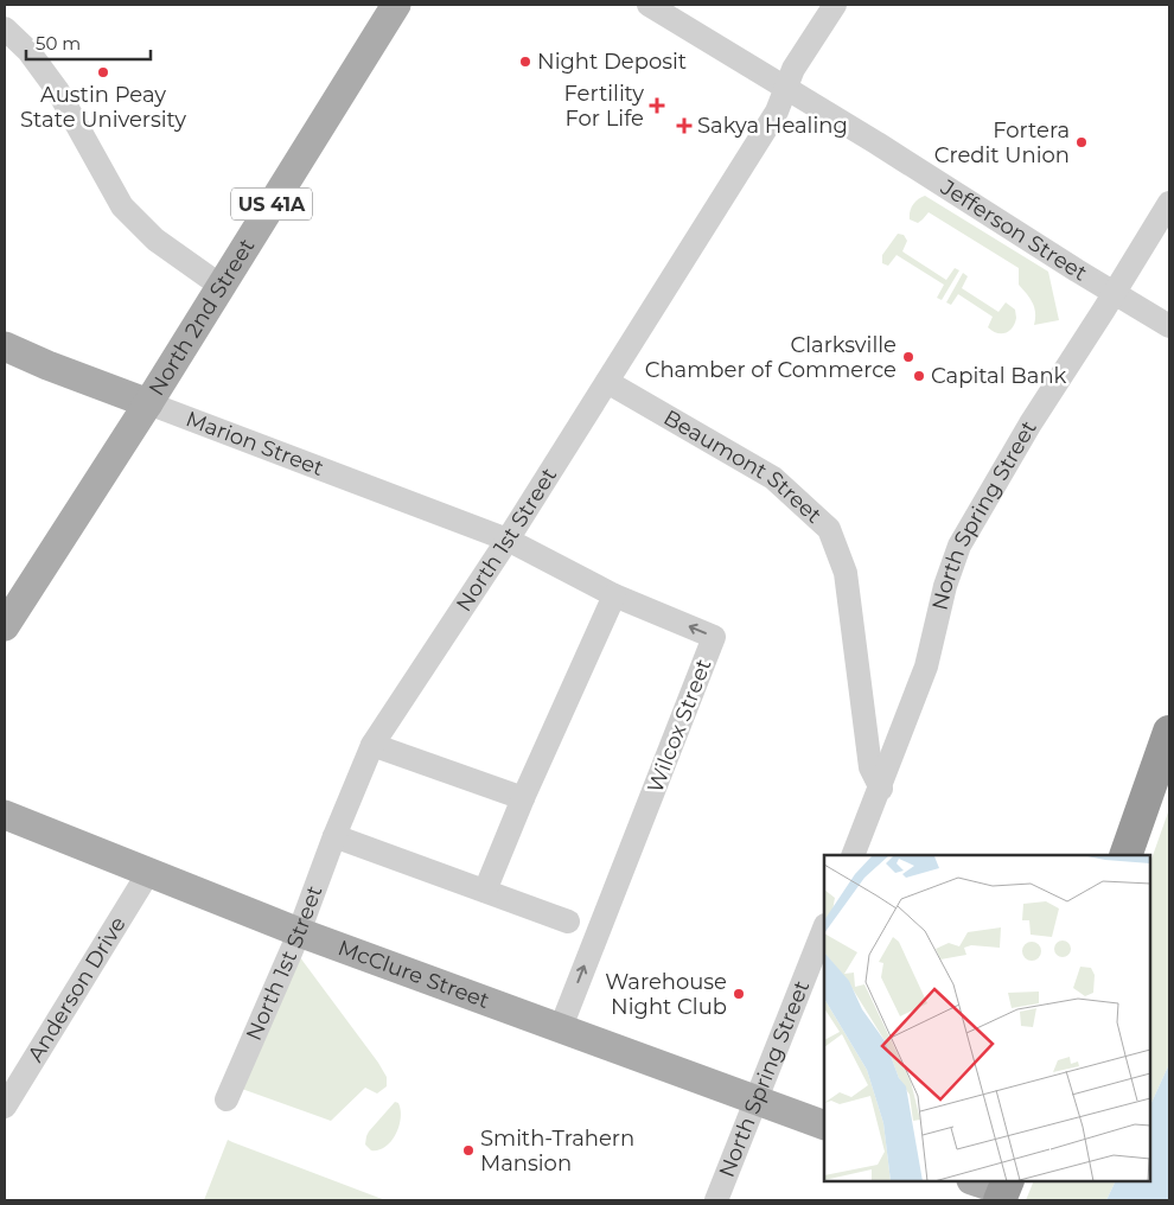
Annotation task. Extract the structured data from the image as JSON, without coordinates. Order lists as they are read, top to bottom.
{
  "streets": {
    "main road": [
      "US 41A",
      "North 2nd Street",
      "Marion Street",
      "McClure Street"
    ],
    "street": [
      "Jefferson Street",
      "Beaumont Street",
      "North Spring Street",
      "North 1st Street",
      "Wilcox Street",
      "Anderson Drive"
    ]
  },
  "crossings": [
    ["Jefferson Street", "North Spring Street"],
    ["Jefferson Street", "North 1st Street"],
    ["North 2nd Street", "Marion Street"],
    ["Marion Street", "North 1st Street"],
    ["Marion Street", "Wilcox Street"],
    ["Beaumont Street", "North Spring Street"],
    ["Beaumont Street", "North 1st Street"],
    ["North Spring Street", "McClure Street"],
    ["North 1st Street", "Wilcox Street"],
    ["North 1st Street", "McClure Street"],
    ["Wilcox Street", "McClure Street"],
    ["McClure Street", "Anderson Drive"]
  ],
  "places": {
    "other": [
      "Night Deposit",
      "Austin Peay State University",
      "Fortera Credit Union",
      "Clarksville Chamber of Commerce",
      "Capital Bank",
      "Warehouse Night Club",
      "Smith-Trahern Mansion"
    ],
    "health": ["Fertility For Life", "Sakya Healing"]
  },
  "scale_bar": "50 m"
}
